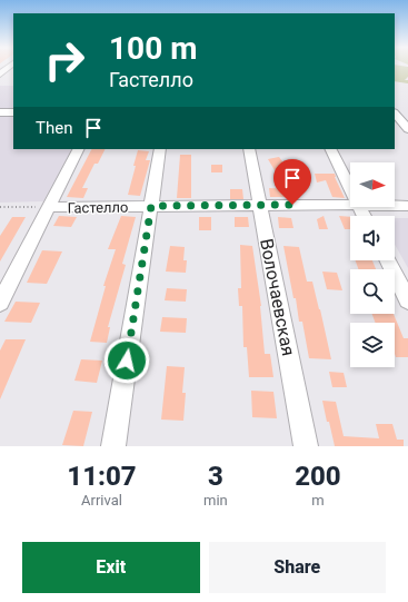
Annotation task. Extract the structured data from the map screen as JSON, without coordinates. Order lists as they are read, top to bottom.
{
  "streets": {
    "street": ["Гастелло", "Волочаевская"]
  },
  "crossings": [
    ["Гастелло", "Волочаевская"]
  ],
  "north": "right",
  "page": {
    "turn": ["100 m", "Гастелло"],
    "then": "Then",
    "eta": [
      "11:07",
      "Arrival",
      "3",
      "min",
      "200",
      "m"
    ],
    "buttons": ["Exit", "Share"]
  }
}
